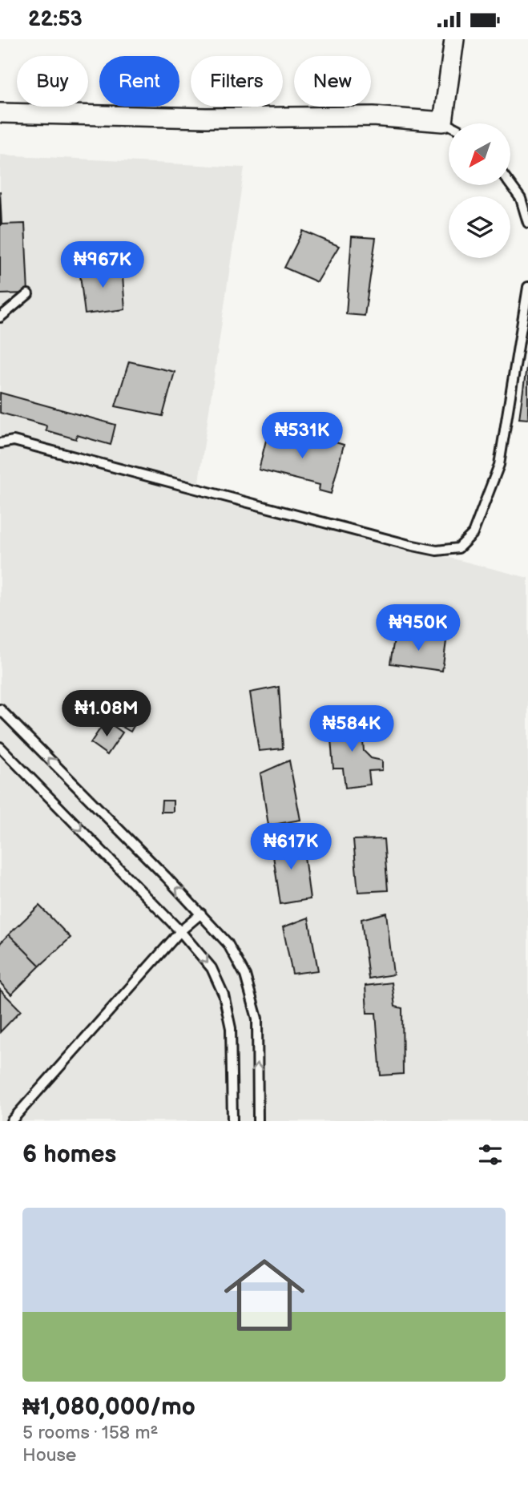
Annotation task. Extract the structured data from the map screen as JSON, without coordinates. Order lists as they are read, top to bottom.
{
  "north": "bottom left",
  "page": {
    "status": "22:53",
    "chip": [
      "Buy",
      "Rent",
      "Filters",
      "New"
    ],
    "price": [
      "₦967K",
      "₦531K",
      "₦950K",
      "₦1.08M",
      "₦584K",
      "₦617K"
    ],
    "heading": "6 homes",
    "list": [
      {
        "name": "₦1,080,000/mo",
        "note": "5 rooms · 158 m² · House"
      }
    ]
  }
}
